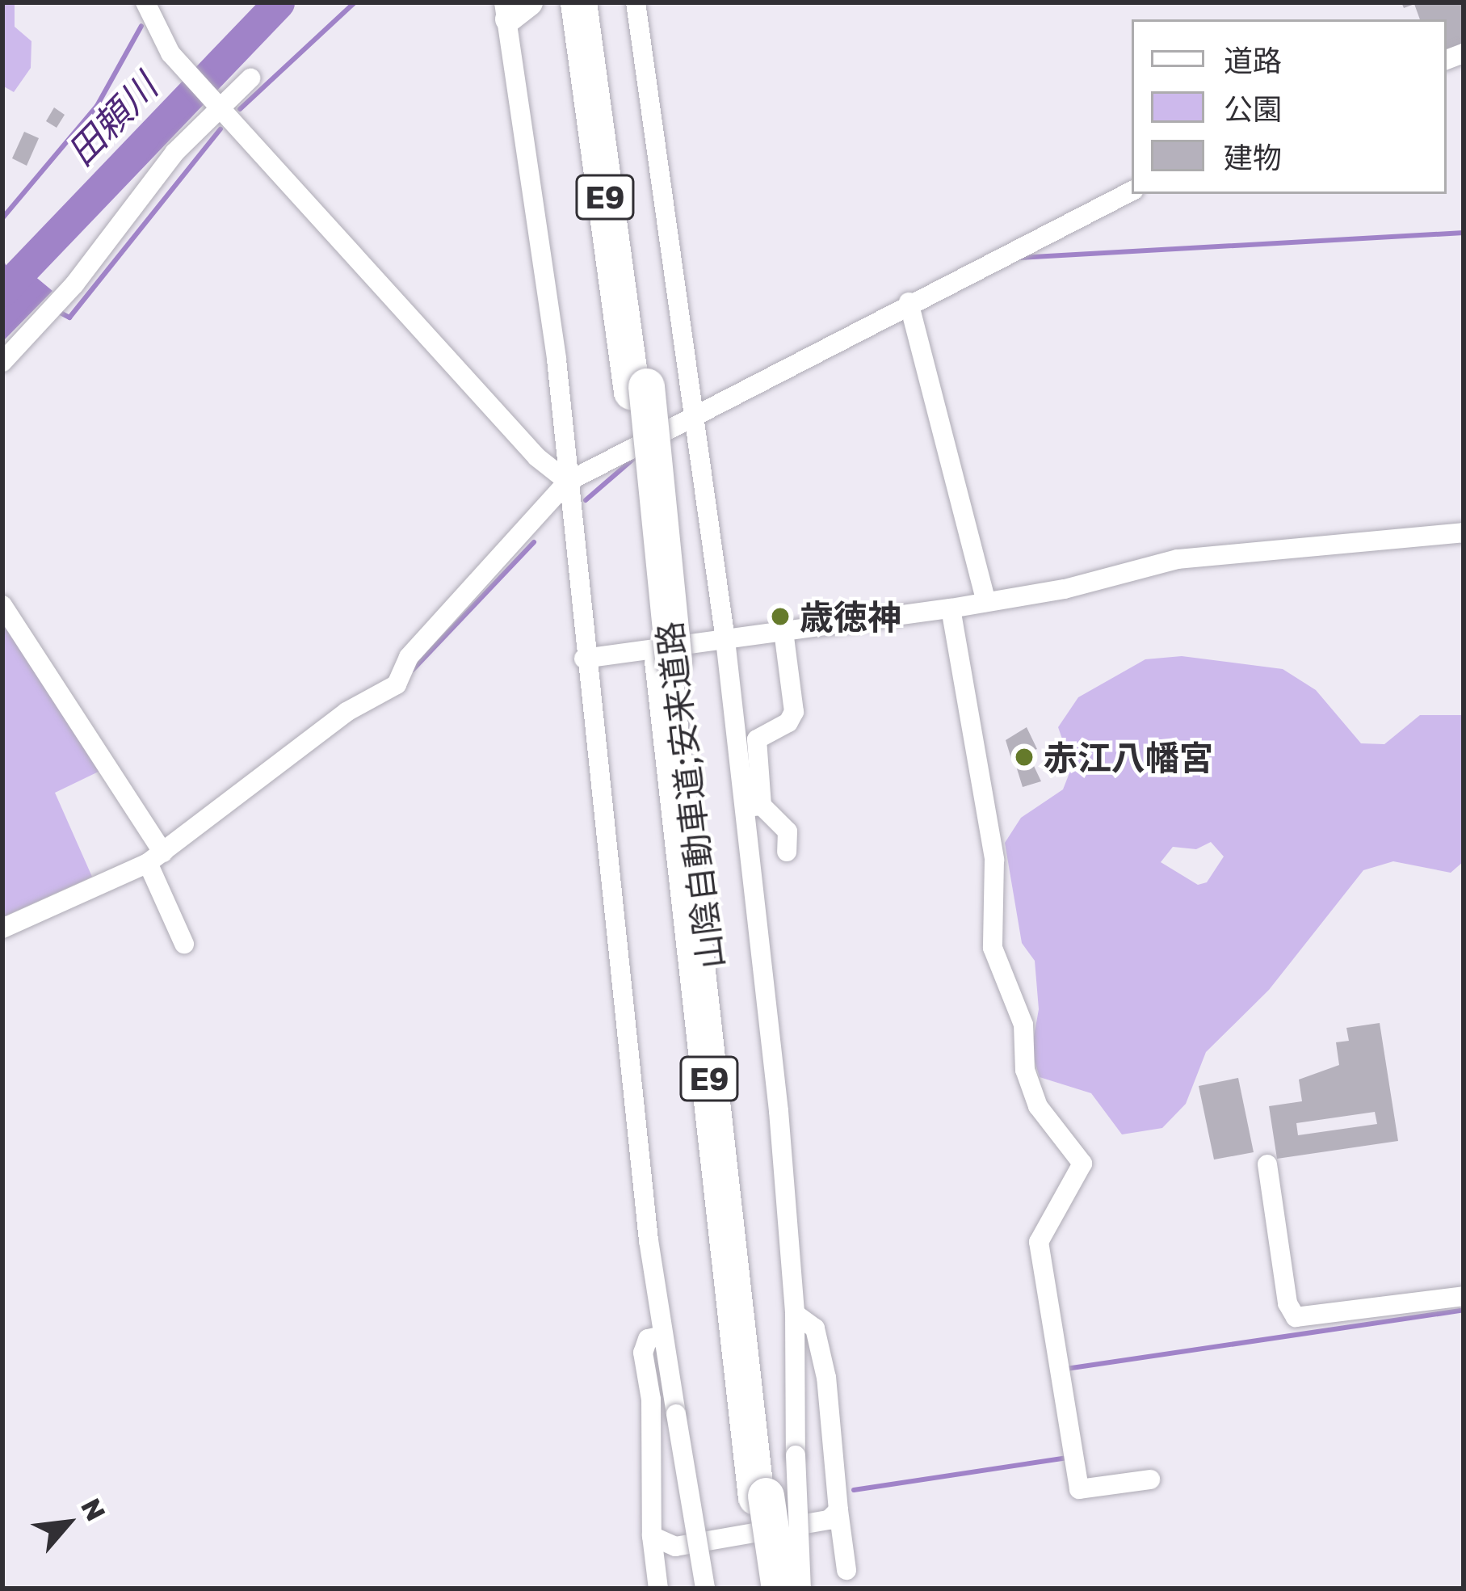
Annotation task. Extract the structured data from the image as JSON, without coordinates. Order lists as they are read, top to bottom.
{
  "streets": {
    "highway": ["E9", "山陰自動車道;安来道路"]
  },
  "water": ["田頼川"],
  "places": ["歳徳神", "赤江八幡宮"],
  "legend": ["道路", "公園", "建物"],
  "north": "top right"
}
